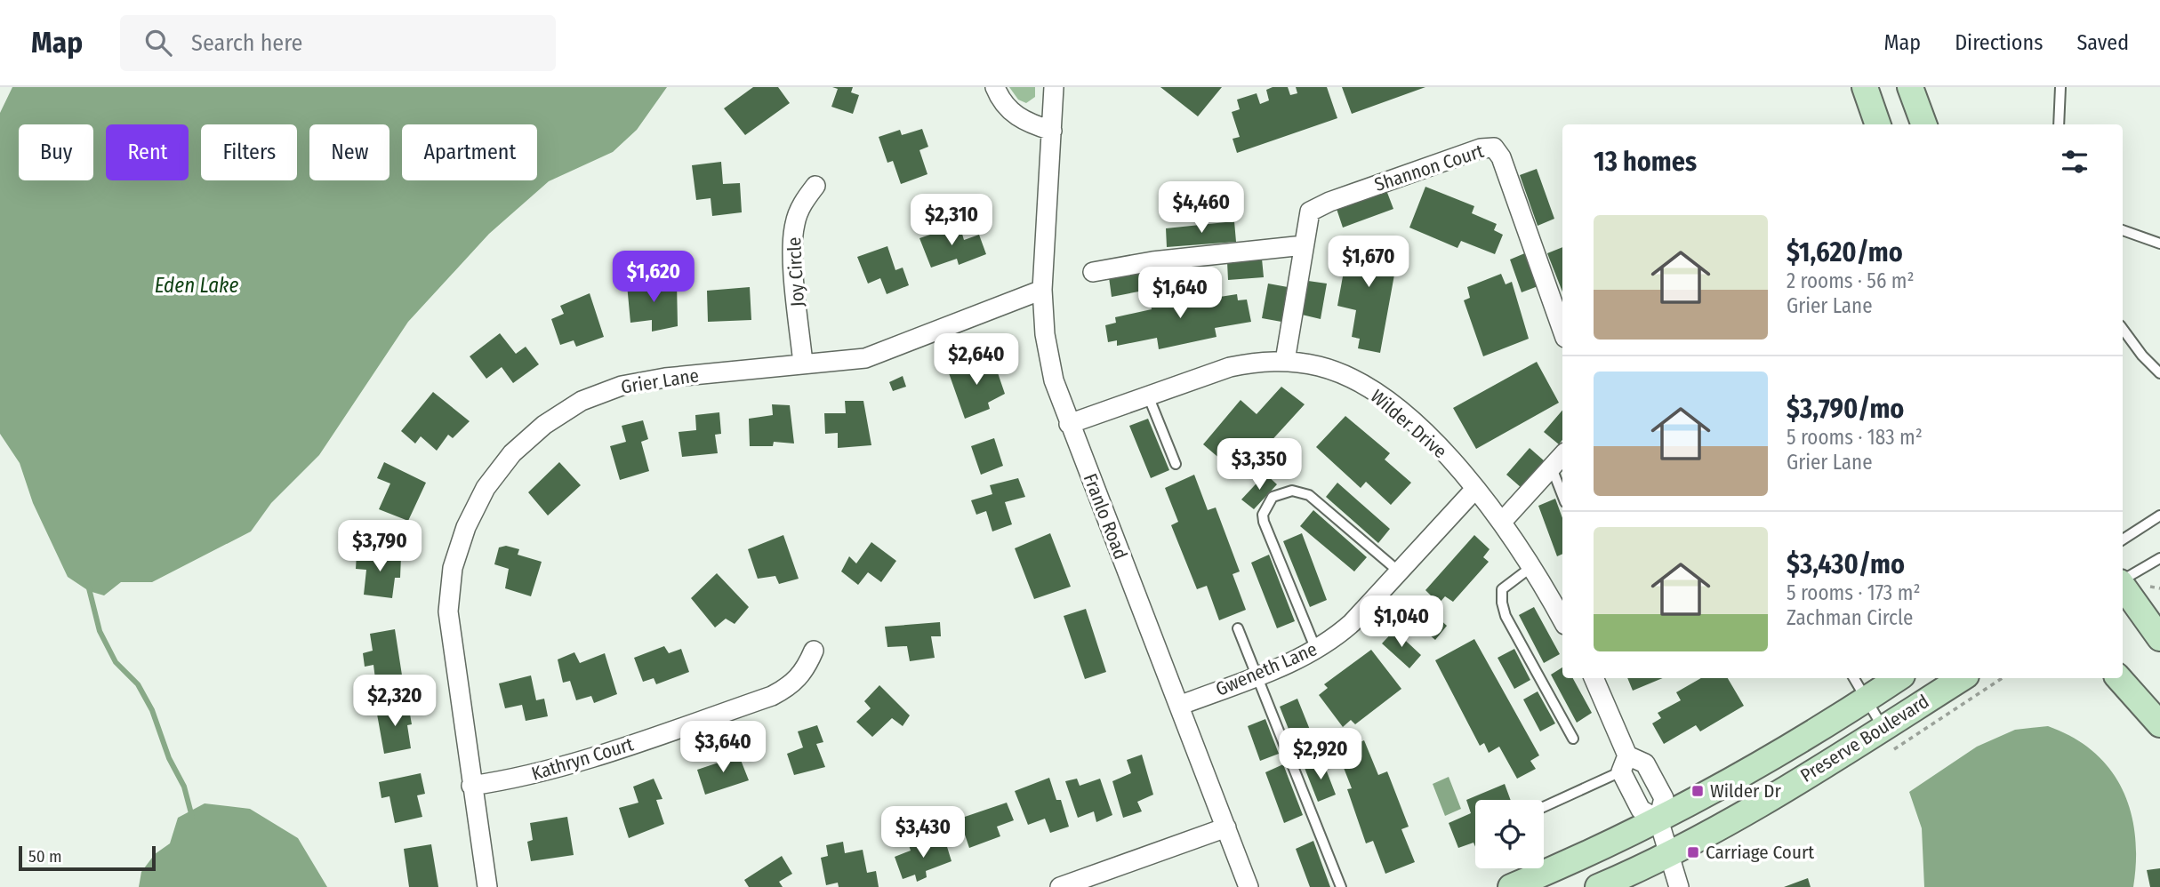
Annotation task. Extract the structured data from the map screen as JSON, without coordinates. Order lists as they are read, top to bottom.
{
  "streets": {
    "street": [
      "Shannon Court",
      "Joy Circle",
      "Grier Lane",
      "Wilder Drive",
      "Franlo Road",
      "Gweneth Lane",
      "Preserve Boulevard",
      "Kathryn Court"
    ]
  },
  "crossings": [
    ["Shannon Court", "Wilder Drive"],
    ["Joy Circle", "Grier Lane"],
    ["Grier Lane", "Franlo Road"],
    ["Grier Lane", "Kathryn Court"],
    ["Wilder Drive", "Franlo Road"],
    ["Wilder Drive", "Gweneth Lane"],
    ["Franlo Road", "Gweneth Lane"]
  ],
  "water": ["Eden Lake"],
  "places": {
    "transit": ["Wilder Dr", "Carriage Court"]
  },
  "scale_bar": "50 m",
  "page": {
    "header": "Map",
    "search": "Search here",
    "nav": ["Map", "Directions", "Saved"],
    "chip": [
      "Buy",
      "Rent",
      "Filters",
      "New",
      "Apartment"
    ],
    "heading": "13 homes",
    "price": [
      "$4,460",
      "$2,310",
      "$1,670",
      "$1,620",
      "$1,640",
      "$2,640",
      "$3,350",
      "$3,790",
      "$1,040",
      "$2,320",
      "$3,640",
      "$2,920",
      "$3,430"
    ],
    "list": [
      {
        "name": "$1,620/mo",
        "note": "2 rooms · 56 m² · Grier Lane"
      },
      {
        "name": "$3,790/mo",
        "note": "5 rooms · 183 m² · Grier Lane"
      },
      {
        "name": "$3,430/mo",
        "note": "5 rooms · 173 m² · Zachman Circle"
      }
    ],
    "scale": "50 m"
  }
}
